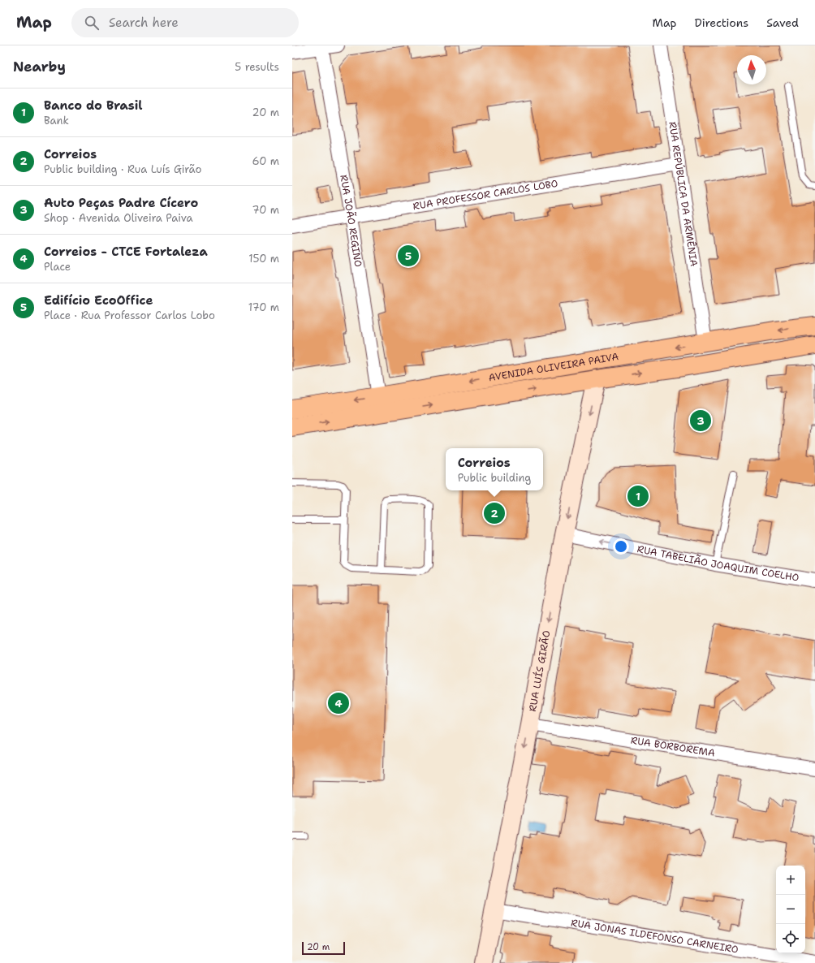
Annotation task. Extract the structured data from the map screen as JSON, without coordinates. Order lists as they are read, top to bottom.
{
  "streets": {
    "main road": ["AVENIDA OLIVEIRA PAIVA"],
    "street": [
      "RUA REPÚBLICA DA ARMÊNIA",
      "RUA PROFESSOR CARLOS LOBO",
      "RUA JOÃO REGINO",
      "RUA TABELIÃO JOAQUIM COELHO",
      "RUA LUÍS GIRÃO",
      "RUA BORBOREMA",
      "RUA JONAS ILDEFONSO CARNEIRO"
    ]
  },
  "crossings": [
    ["RUA REPÚBLICA DA ARMÊNIA", "RUA PROFESSOR CARLOS LOBO"],
    ["RUA REPÚBLICA DA ARMÊNIA", "AVENIDA OLIVEIRA PAIVA"],
    ["RUA PROFESSOR CARLOS LOBO", "RUA JOÃO REGINO"],
    ["RUA JOÃO REGINO", "AVENIDA OLIVEIRA PAIVA"],
    ["AVENIDA OLIVEIRA PAIVA", "RUA LUÍS GIRÃO"],
    ["RUA TABELIÃO JOAQUIM COELHO", "RUA LUÍS GIRÃO"],
    ["RUA LUÍS GIRÃO", "RUA BORBOREMA"],
    ["RUA LUÍS GIRÃO", "RUA JONAS ILDEFONSO CARNEIRO"]
  ],
  "one_way": ["RUA TABELIÃO JOAQUIM COELHO", "RUA LUÍS GIRÃO"],
  "scale_bar": "20 m",
  "north": "top",
  "page": {
    "header": "Map",
    "search": "Search here",
    "nav": ["Map", "Directions", "Saved"],
    "heading": ["Nearby", "5 results"],
    "list": [
      {
        "mark": "1",
        "name": "Banco do Brasil",
        "note": "Bank",
        "value": "20 m"
      },
      {
        "mark": "2",
        "name": "Correios",
        "note": "Public building · Rua Luís Girão",
        "value": "60 m"
      },
      {
        "mark": "3",
        "name": "Auto Peças Padre Cícero",
        "note": "Shop · Avenida Oliveira Paiva",
        "value": "70 m"
      },
      {
        "mark": "4",
        "name": "Correios - CTCE Fortaleza",
        "note": "Place",
        "value": "150 m"
      },
      {
        "mark": "5",
        "name": "Edifício EcoOffice",
        "note": "Place · Rua Professor Carlos Lobo",
        "value": "170 m"
      }
    ],
    "pins": [
      "5",
      "3",
      "1",
      "2",
      "4"
    ],
    "popup": ["Correios", "Public building"],
    "map_buttons": ["+", "−"],
    "scale": "20 m"
  }
}
